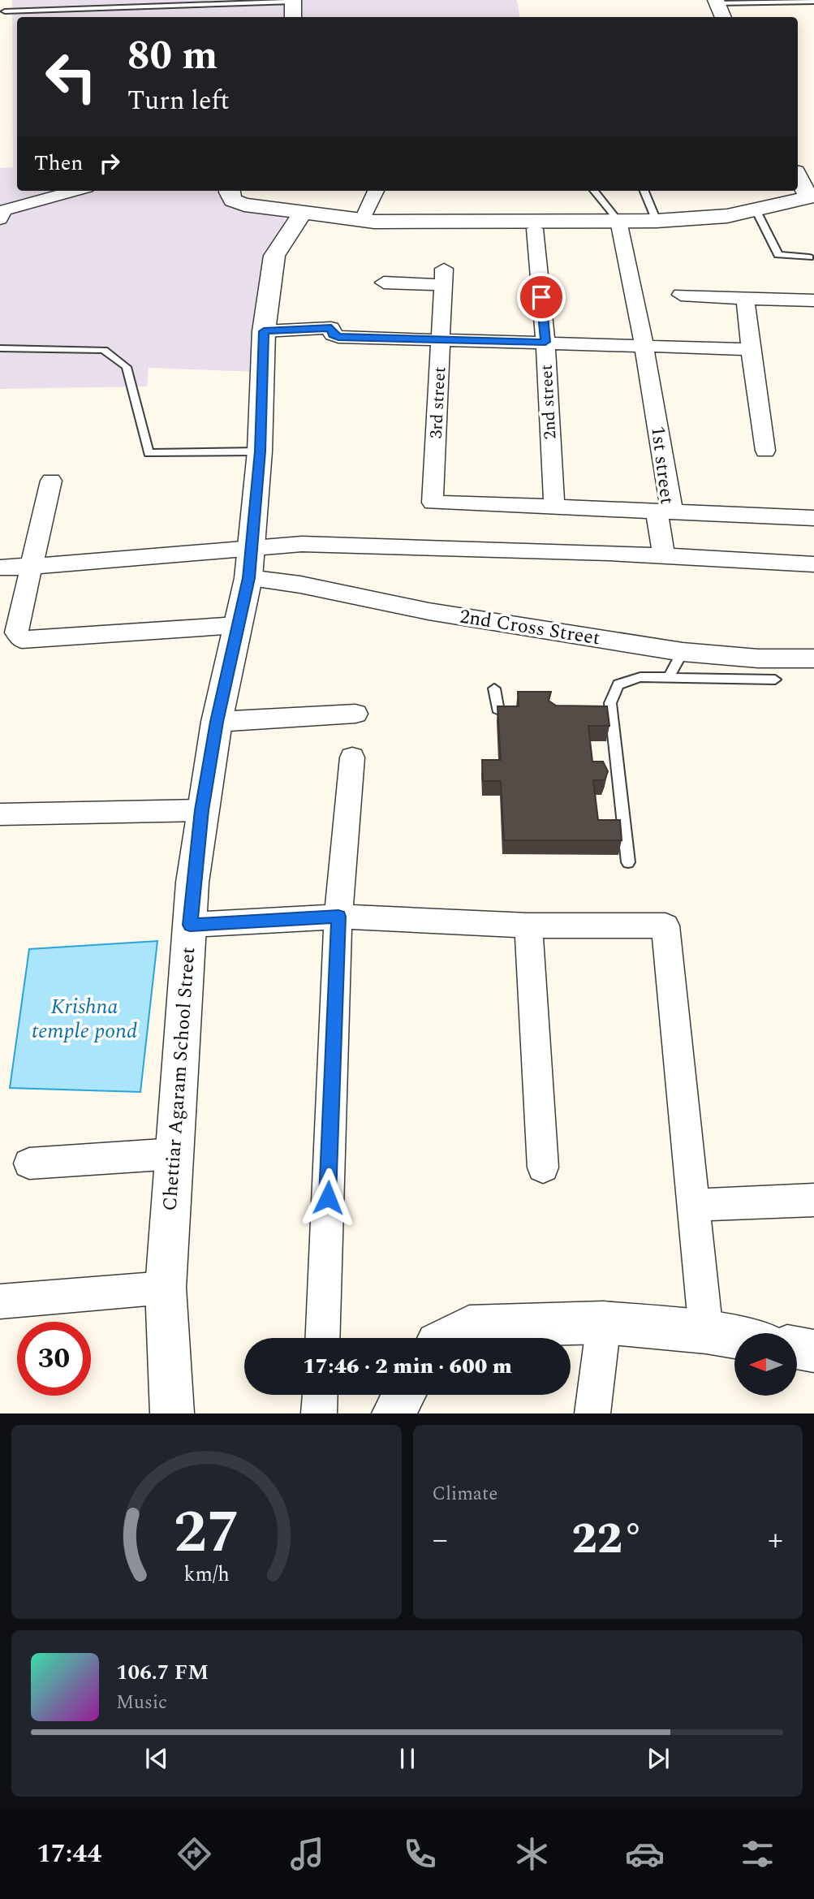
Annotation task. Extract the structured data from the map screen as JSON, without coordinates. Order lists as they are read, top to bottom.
{
  "streets": {
    "street": [
      "2nd street",
      "3rd street",
      "1st street",
      "2nd Cross Street",
      "Chettiar Agaram School Street"
    ]
  },
  "crossings": [
    ["2nd street", "1st street"],
    ["3rd street", "1st street"],
    ["2nd Cross Street", "Chettiar Agaram School Street"]
  ],
  "water": ["Krishna temple pond"],
  "north": "left",
  "page": {
    "turn": ["80 m", "Turn left"],
    "then": "Then",
    "limit": "30",
    "trip": "17:46 · 2 min · 600 m",
    "tile": "Climate",
    "heat": ["−", "22°", "+"],
    "song": ["106.7 FM", "Music"],
    "tabs": "17:44",
    "gauge": ["27", "km/h"]
  }
}
